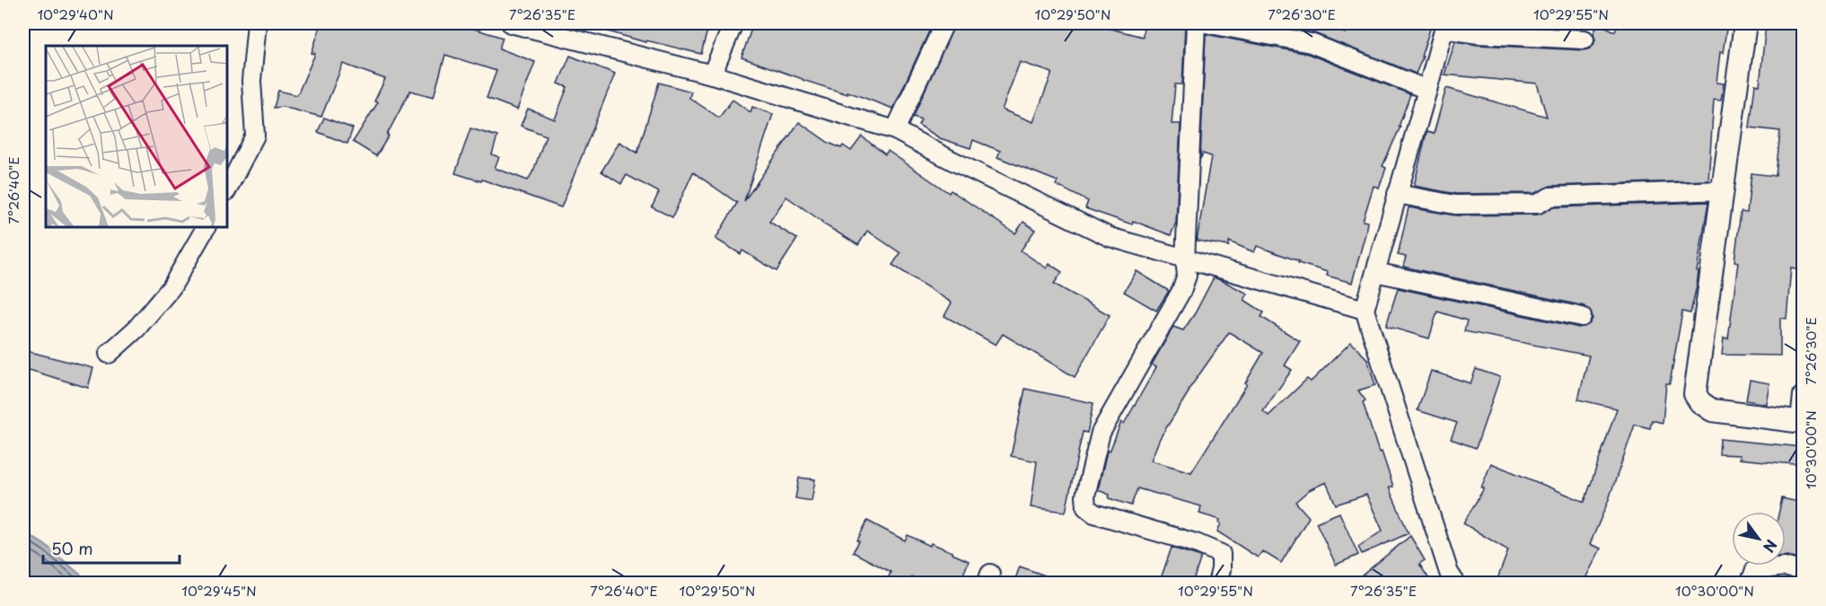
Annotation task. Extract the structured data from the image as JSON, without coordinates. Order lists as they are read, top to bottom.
{
  "scale_bar": "50 m",
  "north": "bottom right",
  "coordinates": [
    "10°29'40\"N",
    "7°26'35\"E",
    "10°29'50\"N",
    "7°26'30\"E",
    "10°29'55\"N",
    "7°26'40\"E",
    "10°30'00\"N",
    "10°29'45\"N"
  ]
}
